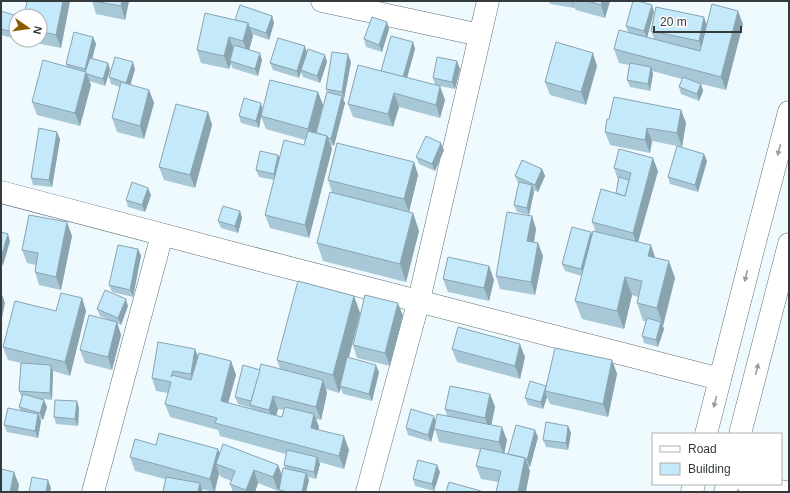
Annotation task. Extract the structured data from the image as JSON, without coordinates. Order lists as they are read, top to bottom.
{
  "legend": ["Road", "Building"],
  "scale_bar": "20 m",
  "north": "right"
}
